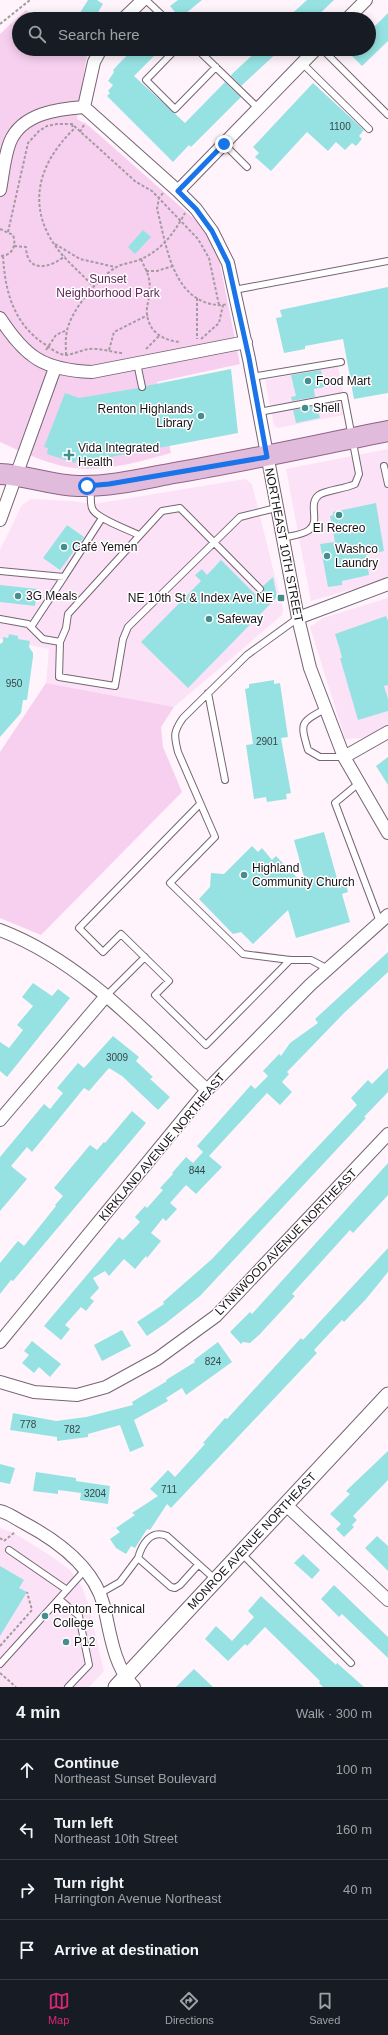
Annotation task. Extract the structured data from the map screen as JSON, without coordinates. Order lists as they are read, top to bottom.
{
  "streets": {
    "street": [
      "NORTHEAST 10TH STREET",
      "KIRKLAND AVENUE NORTHEAST",
      "LYNNWOOD AVENUE NORTHEAST",
      "MONROE AVENUE NORTHEAST"
    ]
  },
  "parks": ["Sunset Neighborhood Park"],
  "places": {
    "other": [
      "Food Mart",
      "Shell",
      "Renton Highlands Library",
      "El Recreo",
      "Café Yemen",
      "Washco Laundry",
      "3G Meals",
      "Safeway",
      "Highland Community Church",
      "Renton Technical College",
      "P12"
    ],
    "health": ["Vida Integrated Health"],
    "transit": ["NE 10th St & Index Ave NE"]
  },
  "house_numbers": [
    "1100",
    "950",
    "2901",
    "3009",
    "844",
    "824",
    "778",
    "782",
    "711",
    "3204"
  ],
  "page": {
    "search": "Search here",
    "heading": ["4 min", "Walk · 300 m"],
    "list": [
      ["Continue", "Northeast Sunset Boulevard", "100 m"],
      ["Turn left", "Northeast 10th Street", "160 m"],
      ["Turn right", "Harrington Avenue Northeast", "40 m"],
      "Arrive at destination"
    ],
    "nav": ["Map", "Directions", "Saved"]
  }
}
